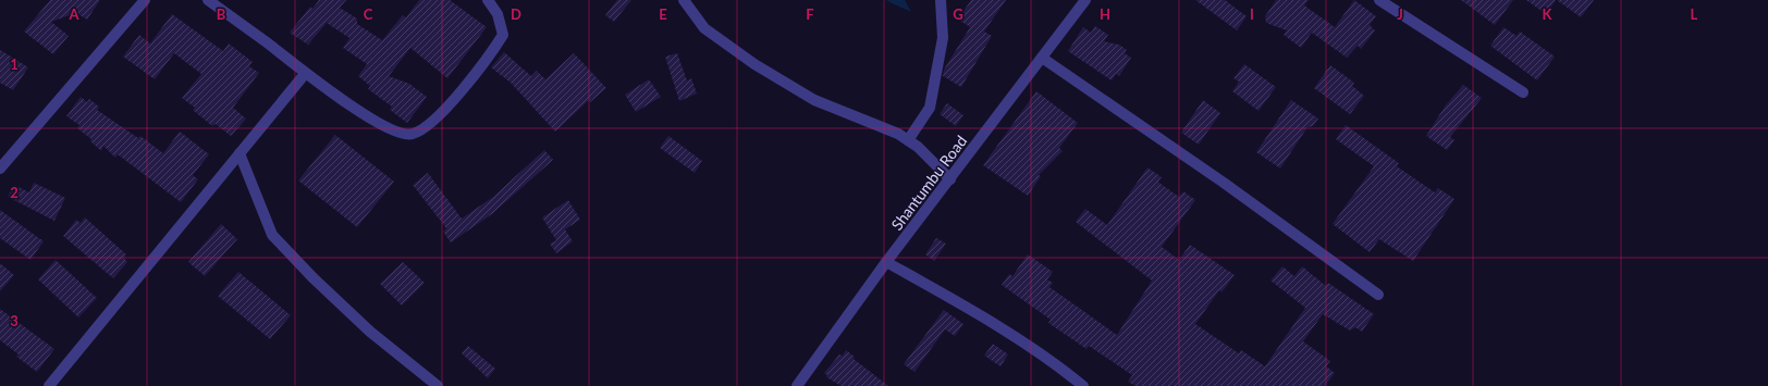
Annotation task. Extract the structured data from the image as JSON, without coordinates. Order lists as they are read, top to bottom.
{
  "streets": {
    "street": ["Shantumbu Road"]
  },
  "grid": {
    "columns": [
      "A",
      "B",
      "C",
      "D",
      "E",
      "F",
      "G",
      "H",
      "I",
      "J",
      "K",
      "L"
    ],
    "rows": ["1", "2", "3"]
  }
}
